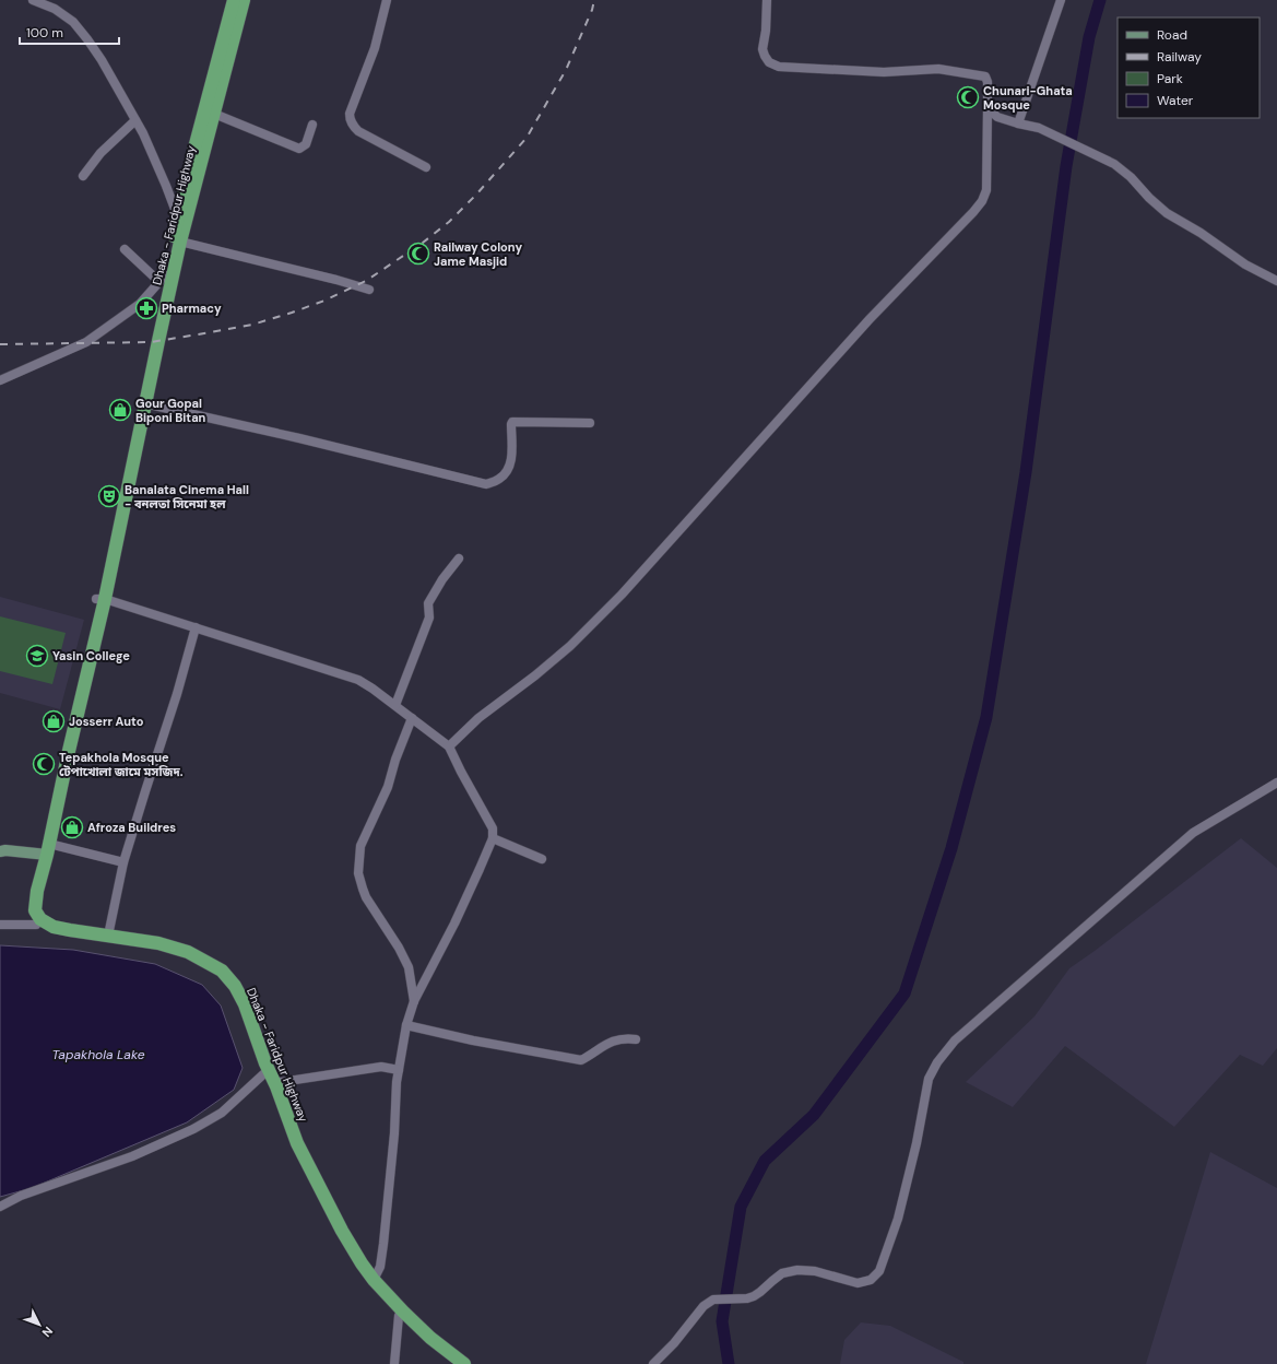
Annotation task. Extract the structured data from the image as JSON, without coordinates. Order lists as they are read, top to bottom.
{
  "streets": {
    "highway": ["Dhaka - Faridpur Highway"]
  },
  "water": ["Tapakhola Lake"],
  "places": {
    "mosque": ["Chunari-Ghata Mosque", "Railway Colony Jame Masjid", "Tepakhola Mosque টেপাখোলা জামে মসজিদ."],
    "pharmacy": ["Pharmacy"],
    "shop": ["Gour Gopal Biponi Bitan", "Josserr Auto", "Afroza Buildres"],
    "theatre": ["Banalata Cinema Hall - বনলতা সিনেমা হল"],
    "school or university": ["Yasin College"]
  },
  "legend": [
    "Road",
    "Railway",
    "Park",
    "Water"
  ],
  "scale_bar": "100 m",
  "north": "bottom right"
}
